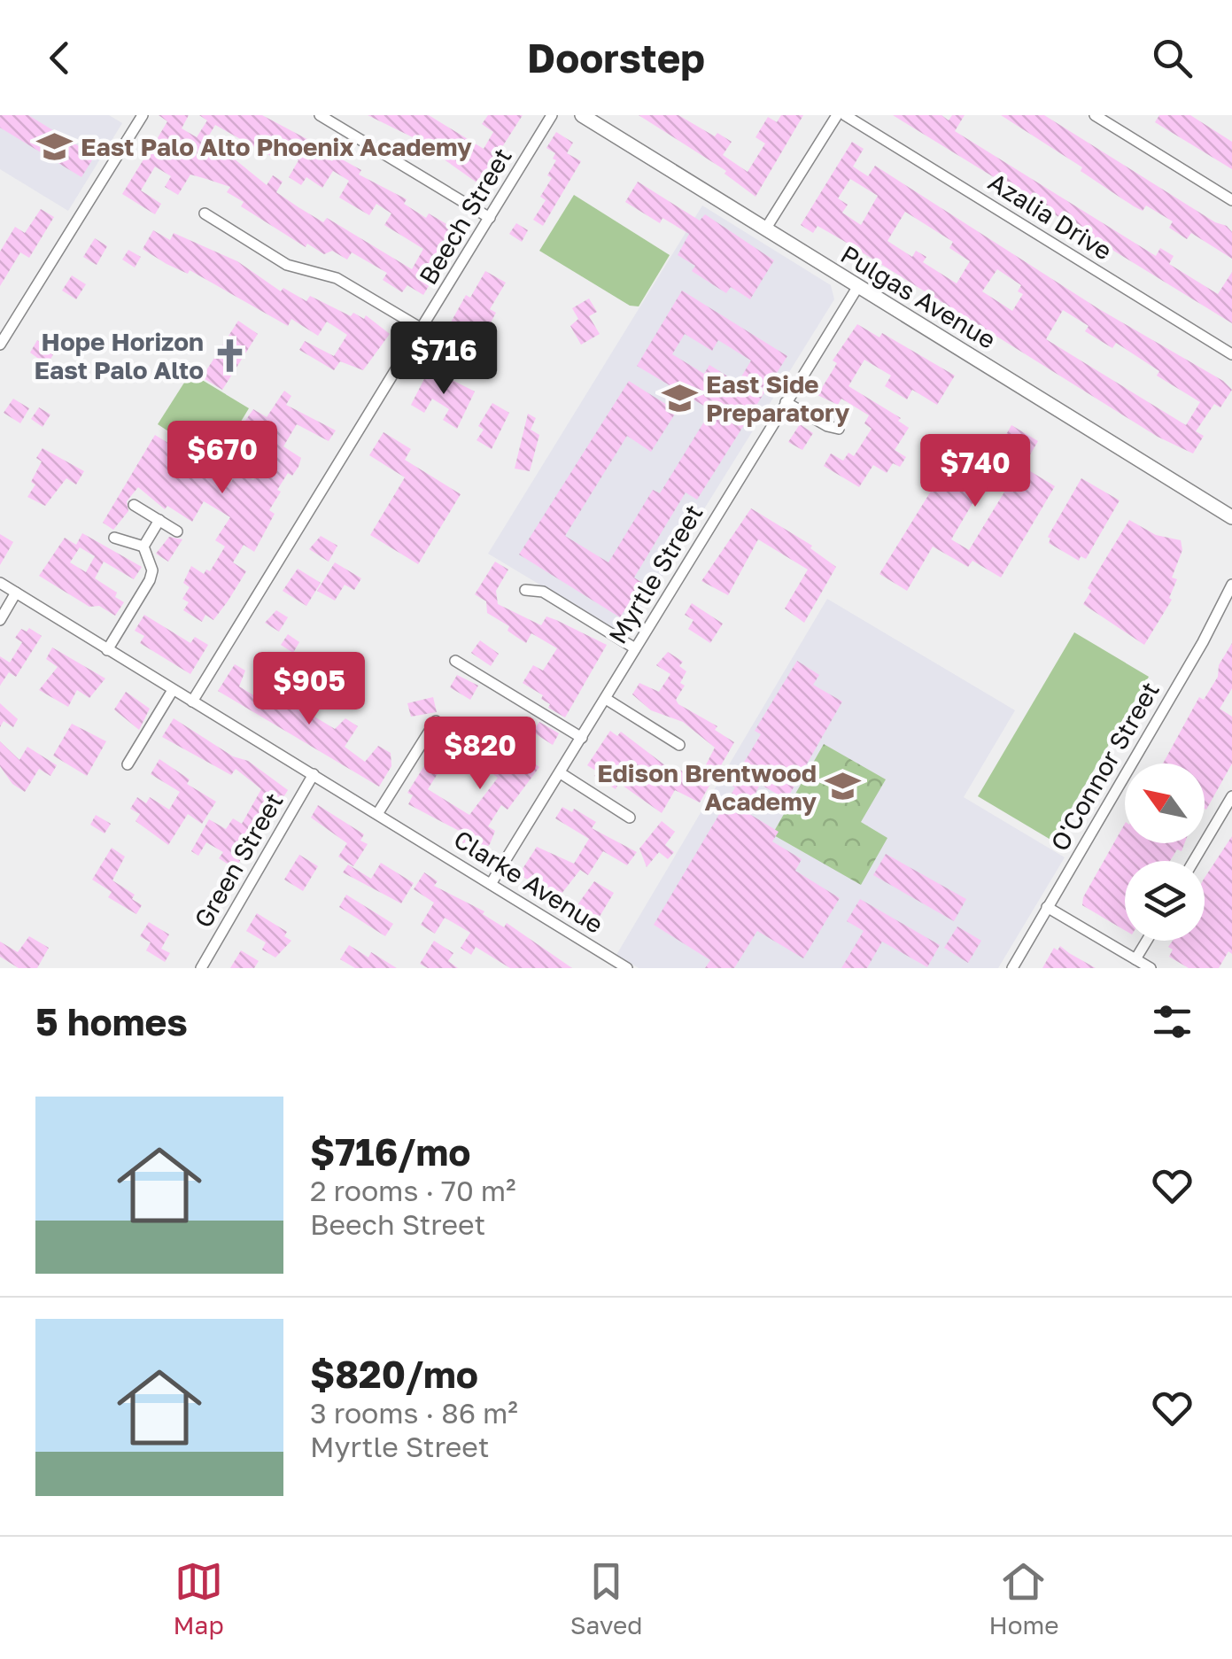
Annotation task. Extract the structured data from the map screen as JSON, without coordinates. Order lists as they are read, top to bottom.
{
  "streets": {
    "street": [
      "Beech Street",
      "Azalia Drive",
      "Pulgas Avenue",
      "Myrtle Street",
      "O'Connor Street",
      "Green Street",
      "Clarke Avenue"
    ]
  },
  "crossings": [
    ["Beech Street", "Clarke Avenue"],
    ["Pulgas Avenue", "Myrtle Street"],
    ["Myrtle Street", "Clarke Avenue"],
    ["Green Street", "Clarke Avenue"]
  ],
  "places": {
    "school or university": ["East Palo Alto Phoenix Academy", "East Side Preparatory", "Edison Brentwood Academy"],
    "church": ["Hope Horizon East Palo Alto"]
  },
  "north": "top left",
  "page": {
    "header": "Doorstep",
    "price": [
      "$716",
      "$670",
      "$740",
      "$905",
      "$820"
    ],
    "heading": "5 homes",
    "list": [
      {
        "name": "$716/mo",
        "note": "2 rooms · 70 m² · Beech Street"
      },
      {
        "name": "$820/mo",
        "note": "3 rooms · 86 m² · Myrtle Street"
      }
    ],
    "tabs": ["Map", "Saved", "Home"]
  }
}
